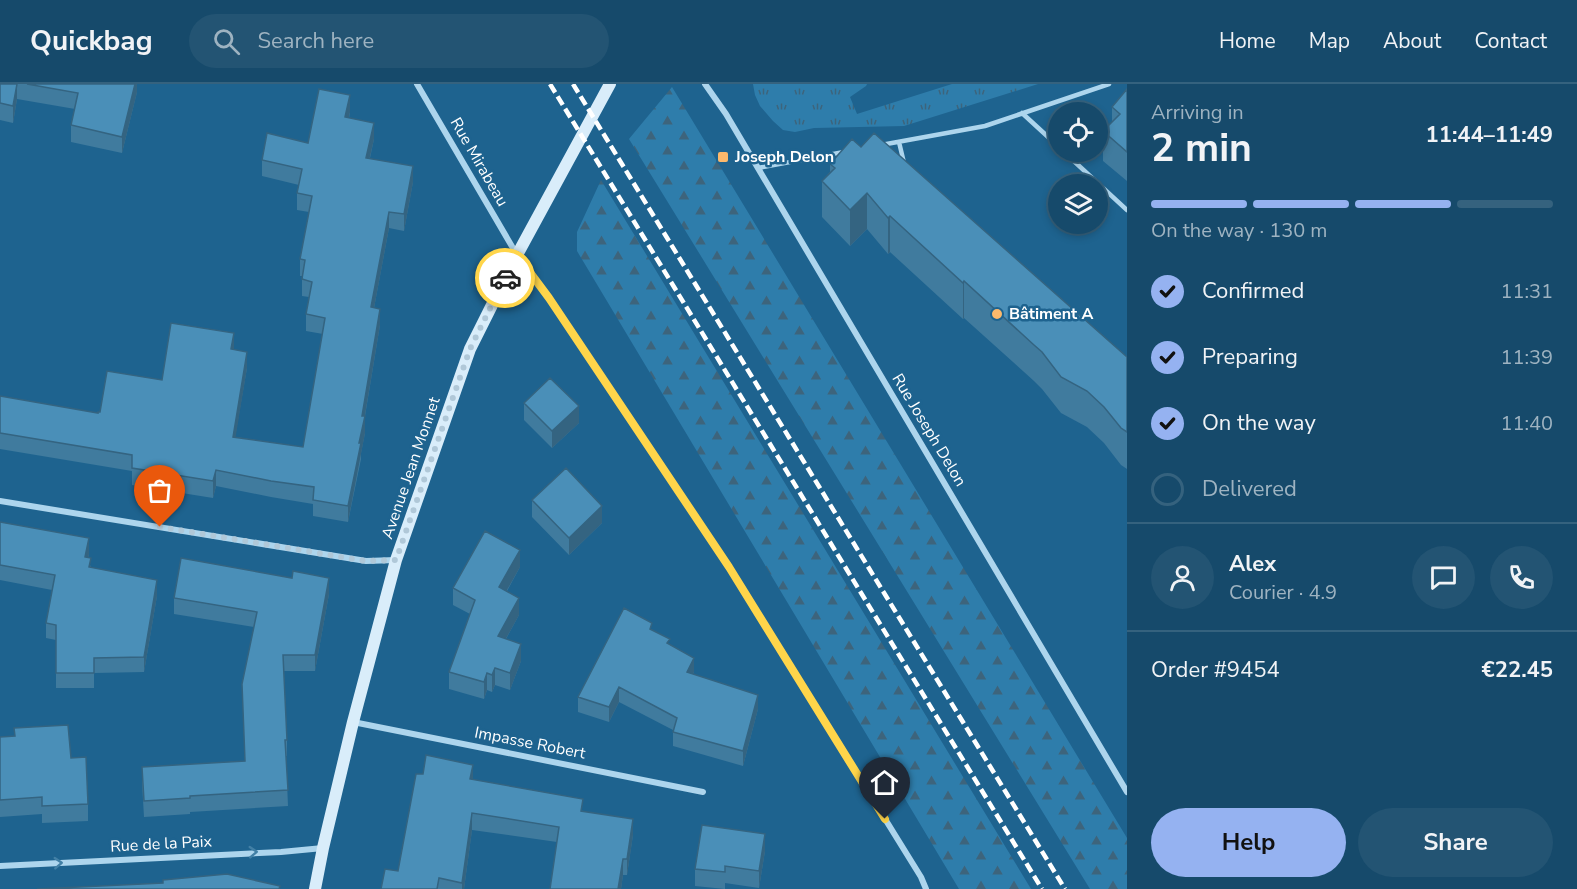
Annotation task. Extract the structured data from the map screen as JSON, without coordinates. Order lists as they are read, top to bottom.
{
  "streets": {
    "main road": ["Avenue Jean Monnet"],
    "street": [
      "Rue Mirabeau",
      "Rue Joseph Delon",
      "Impasse Robert",
      "Rue de la Paix"
    ]
  },
  "crossings": [
    ["Rue Mirabeau", "Avenue Jean Monnet"],
    ["Avenue Jean Monnet", "Impasse Robert"],
    ["Avenue Jean Monnet", "Rue de la Paix"]
  ],
  "one_way": ["Rue de la Paix"],
  "places": {
    "transit": ["Joseph Delon"],
    "other": ["Bâtiment A"]
  },
  "page": {
    "header": "Quickbag",
    "search": "Search here",
    "nav": [
      "Home",
      "Map",
      "About",
      "Contact"
    ],
    "heading": ["2 min", "Arriving in", "11:44–11:49"],
    "panel": [
      "Alex",
      "Courier · 4.9",
      "Order #9454",
      "€22.45"
    ],
    "bar": "On the way · 130 m",
    "list": [
      ["Confirmed", "11:31"],
      ["Preparing", "11:39"],
      ["On the way", "11:40"],
      "Delivered"
    ],
    "buttons": ["Help", "Share"]
  }
}
